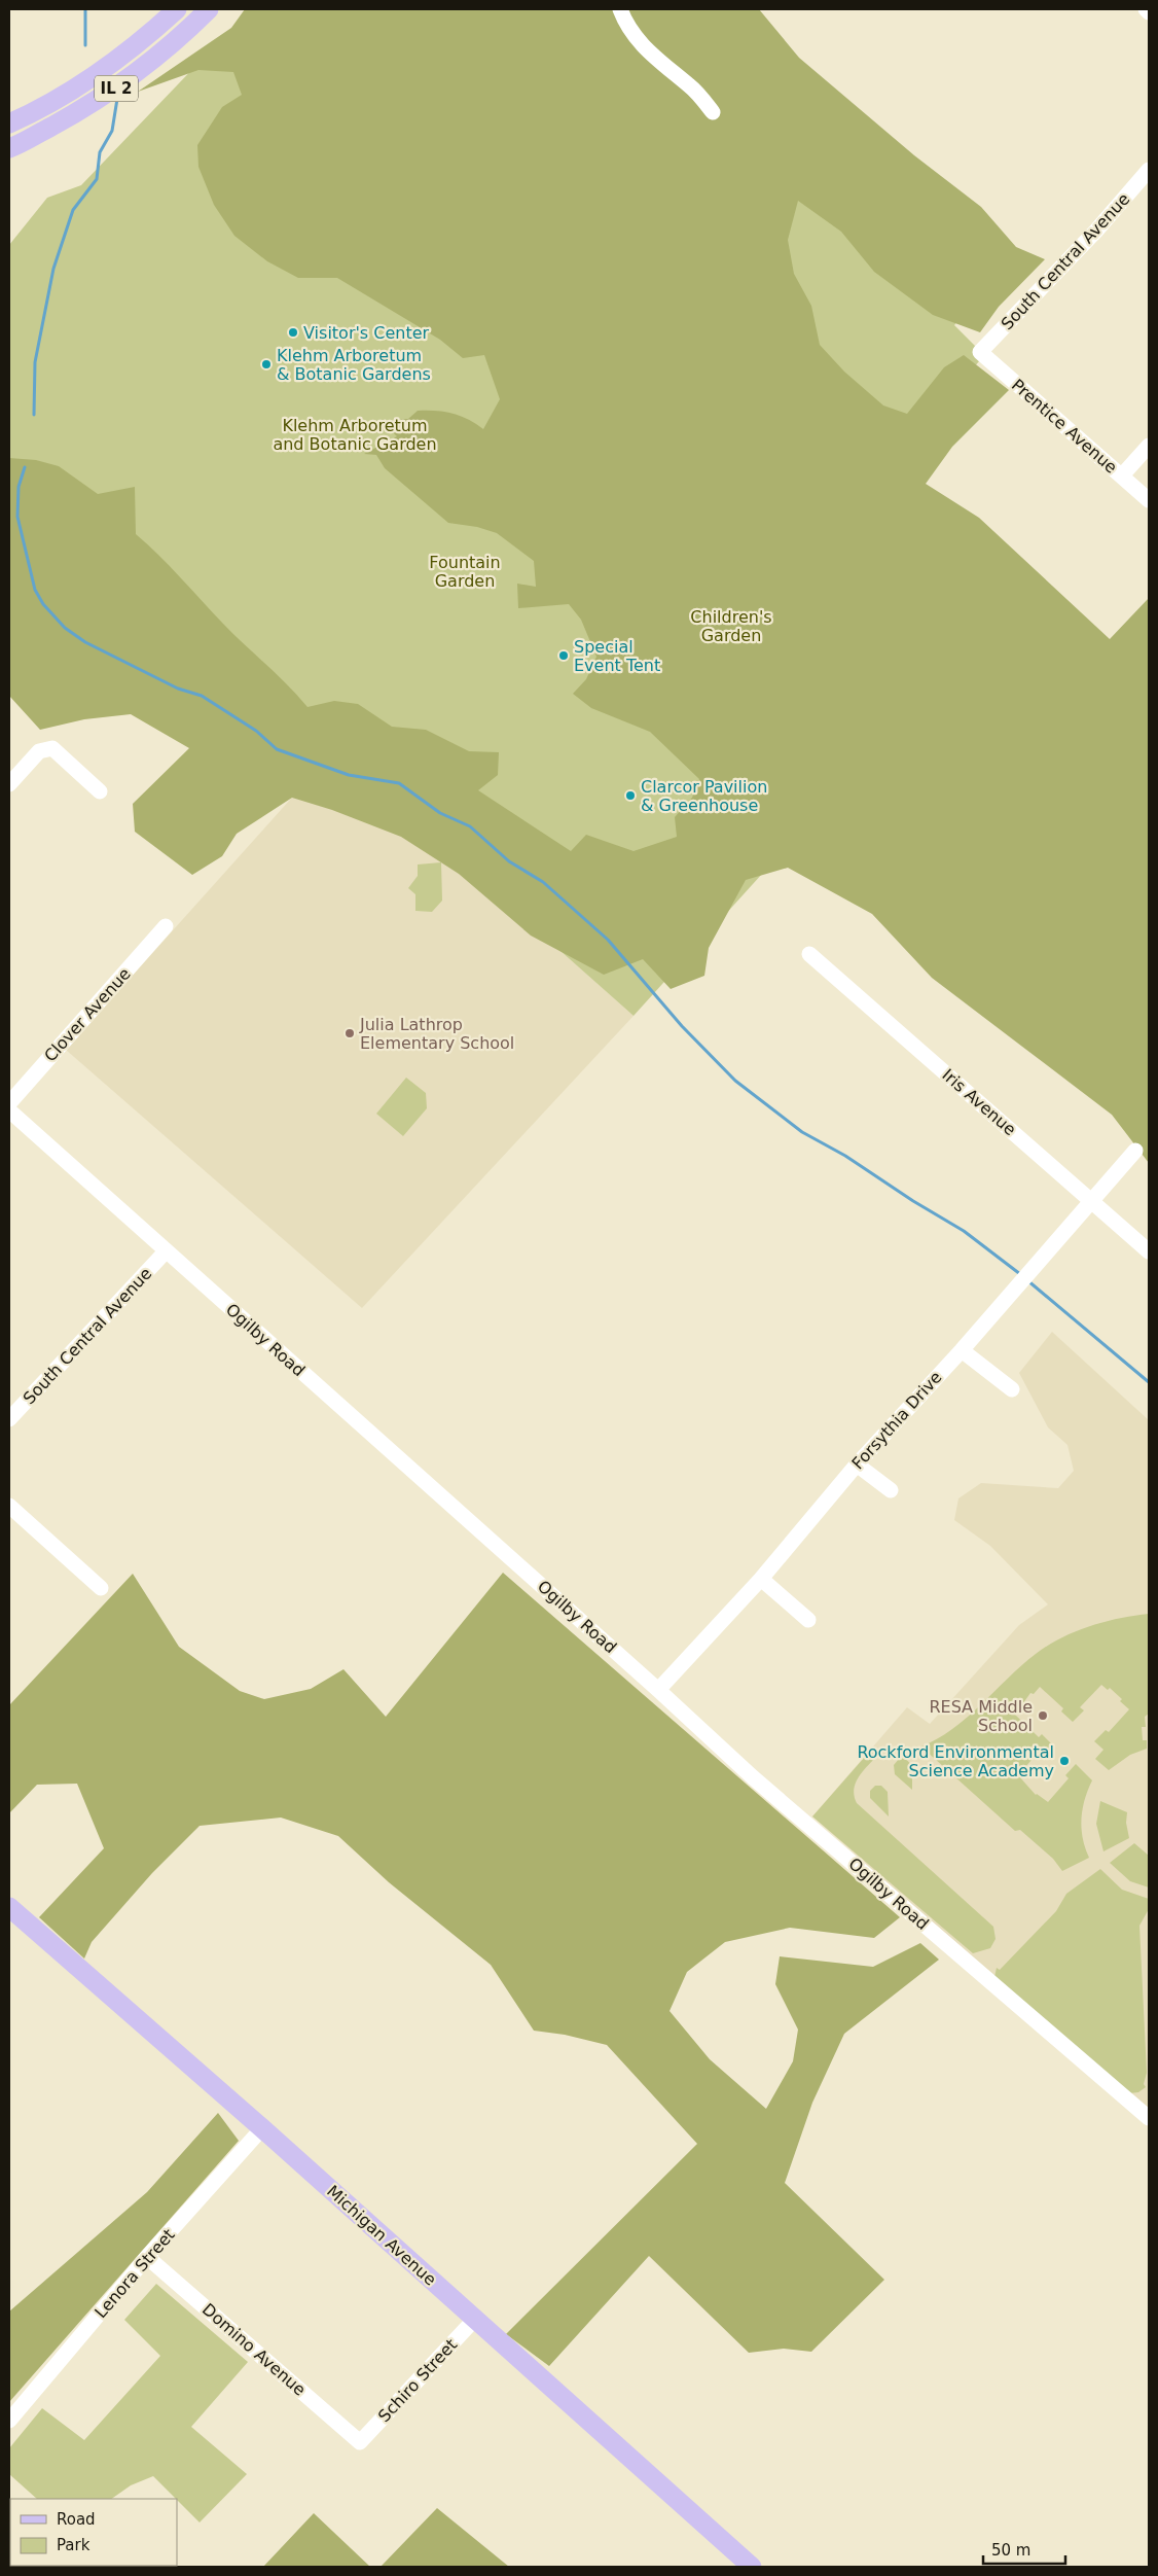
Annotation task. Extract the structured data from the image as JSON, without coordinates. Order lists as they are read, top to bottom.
{
  "streets": {
    "main road": ["IL 2", "Michigan Avenue"],
    "street": [
      "South Central Avenue",
      "Prentice Avenue",
      "Clover Avenue",
      "Iris Avenue",
      "Ogilby Road",
      "Forsythia Drive",
      "Lenora Street",
      "Domino Avenue",
      "Schiro Street"
    ]
  },
  "crossings": [
    ["South Central Avenue", "Prentice Avenue"],
    ["South Central Avenue", "Ogilby Road"],
    ["Iris Avenue", "Forsythia Drive"],
    ["Ogilby Road", "Forsythia Drive"],
    ["Michigan Avenue", "Lenora Street"],
    ["Michigan Avenue", "Schiro Street"],
    ["Lenora Street", "Domino Avenue"],
    ["Domino Avenue", "Schiro Street"]
  ],
  "parks": ["Klehm Arboretum and Botanic Garden", "Fountain Garden", "Children's Garden"],
  "places": [
    "Visitor's Center",
    "Klehm Arboretum & Botanic Gardens",
    "Special Event Tent",
    "Clarcor Pavilion & Greenhouse",
    "Julia Lathrop Elementary School",
    "RESA Middle School",
    "Rockford Environmental Science Academy"
  ],
  "legend": ["Road", "Park"],
  "scale_bar": "50 m"
}
